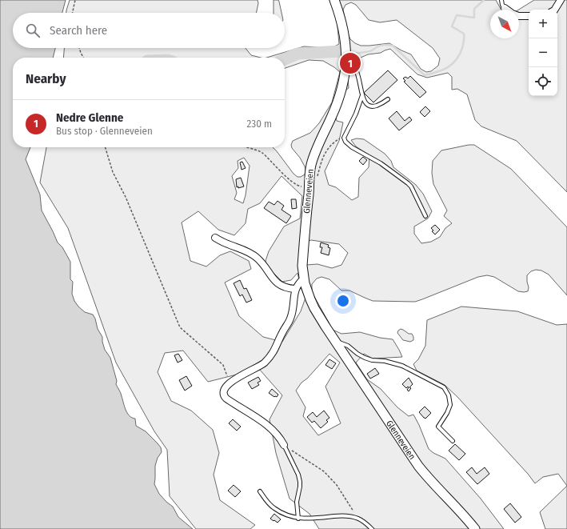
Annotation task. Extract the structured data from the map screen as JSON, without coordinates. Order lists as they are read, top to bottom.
{
  "streets": {
    "main road": ["Glenneveien"]
  },
  "north": "bottom right",
  "page": {
    "map_buttons": ["+", "−"],
    "search": "Search here",
    "pins": "1",
    "heading": "Nearby",
    "list": [
      {
        "mark": "1",
        "name": "Nedre Glenne",
        "note": "Bus stop · Glenneveien",
        "value": "230 m"
      }
    ]
  }
}
